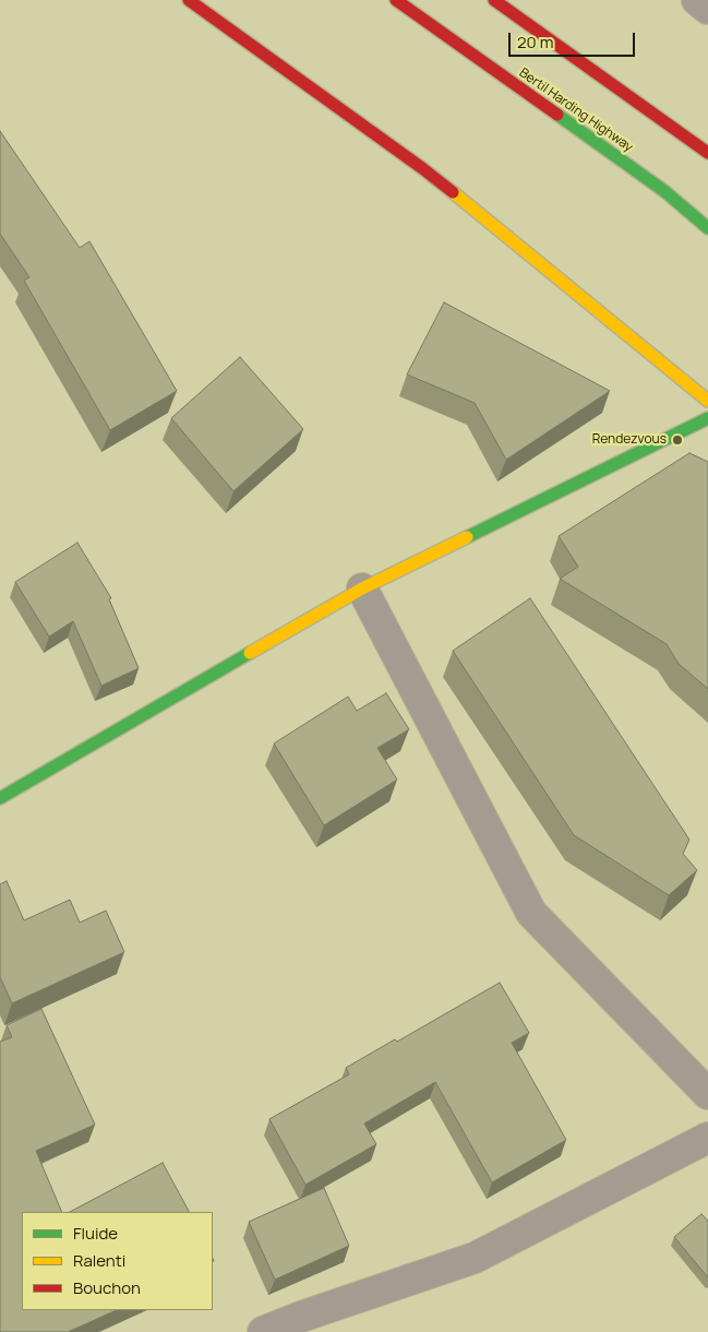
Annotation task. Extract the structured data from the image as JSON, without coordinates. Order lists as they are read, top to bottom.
{
  "streets": {
    "street": ["Bertil Harding Highway"]
  },
  "places": ["Rendezvous"],
  "legend": ["Fluide", "Ralenti", "Bouchon"],
  "scale_bar": "20 m"
}
